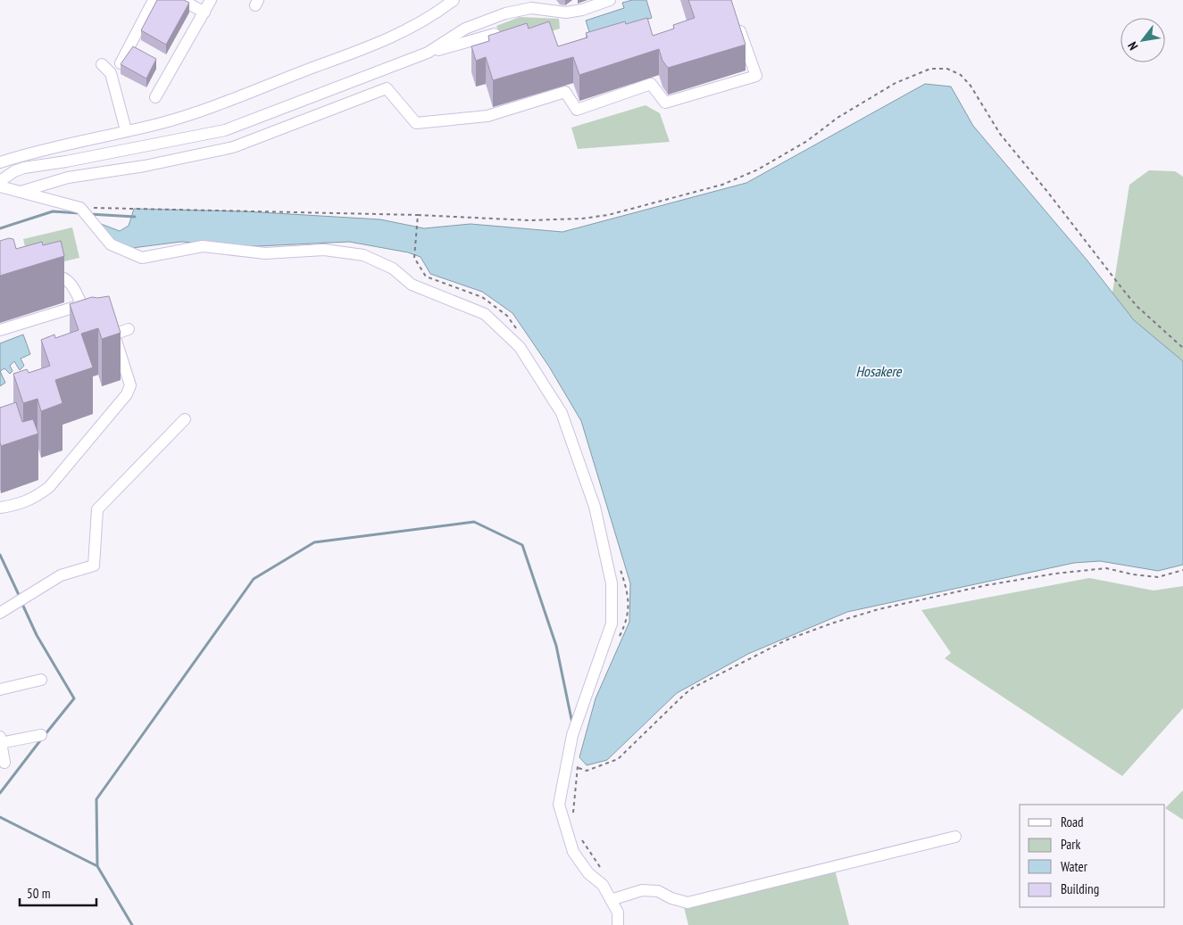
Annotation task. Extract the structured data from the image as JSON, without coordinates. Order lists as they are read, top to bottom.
{
  "water": ["Hosakere"],
  "legend": [
    "Road",
    "Park",
    "Water",
    "Building"
  ],
  "scale_bar": "50 m",
  "north": "bottom left"
}
